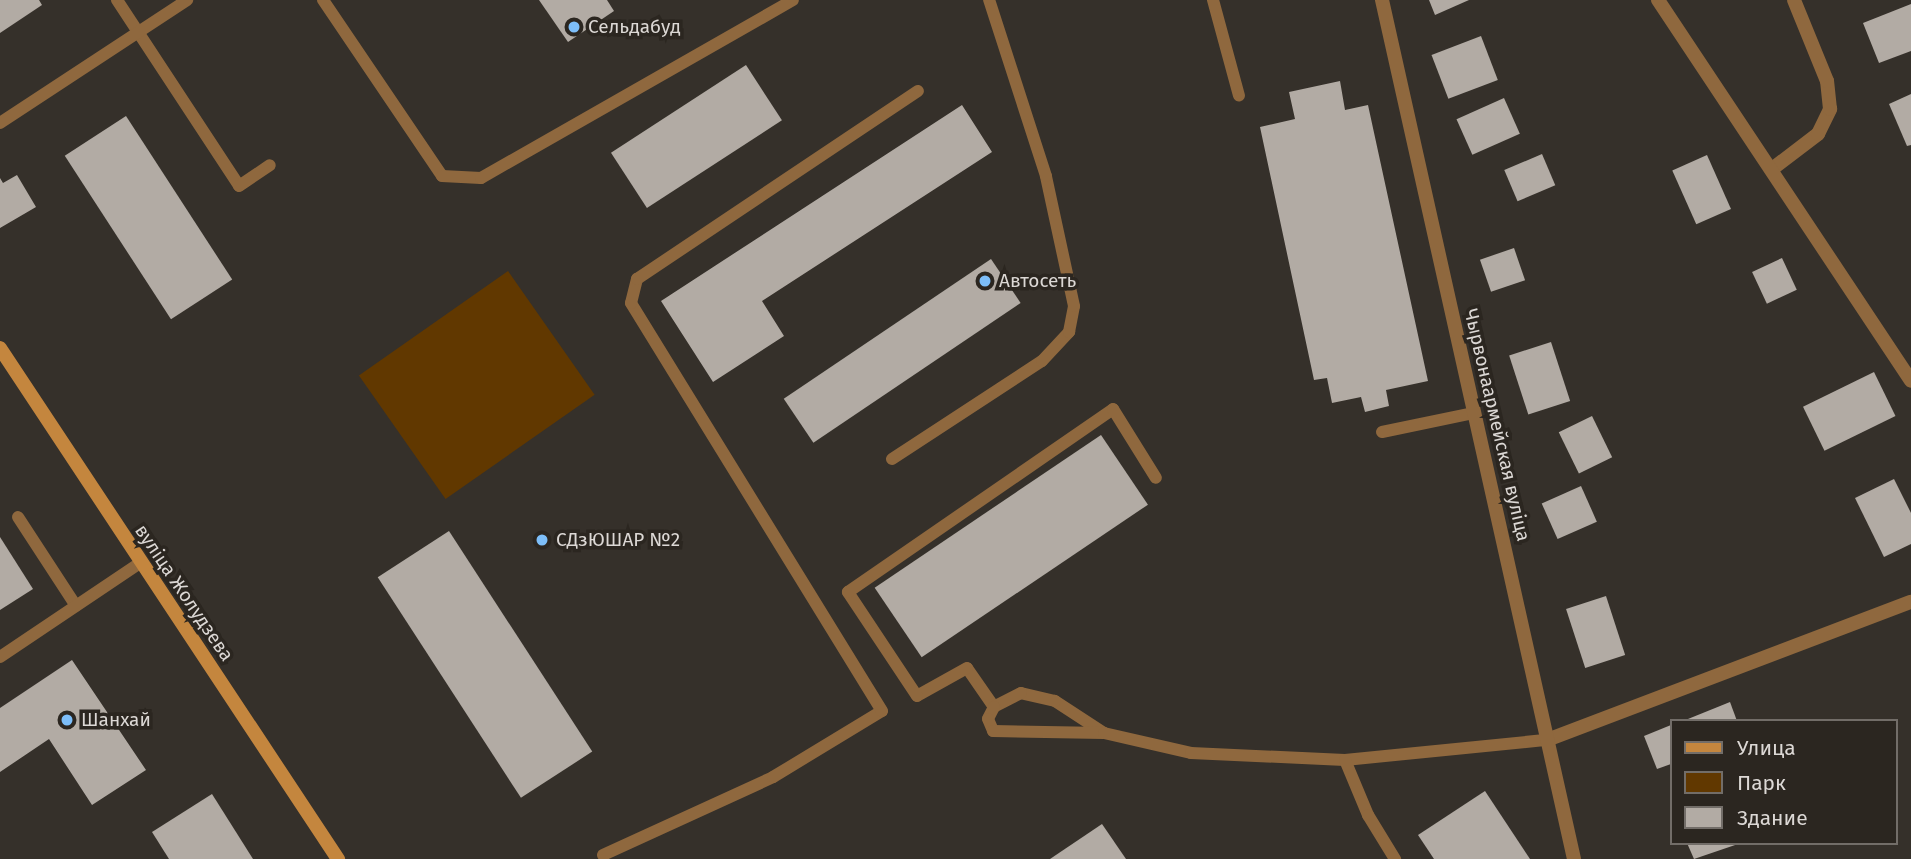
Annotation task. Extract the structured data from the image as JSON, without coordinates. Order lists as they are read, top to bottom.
{
  "streets": {
    "main road": ["вуліца Жолудзева"],
    "street": ["Чырвонаармейская вуліца"]
  },
  "places": [
    "Сельдабуд",
    "Автосеть",
    "СДзЮШАР №2",
    "Шанхай"
  ],
  "legend": ["Улица", "Парк", "Здание"]
}
